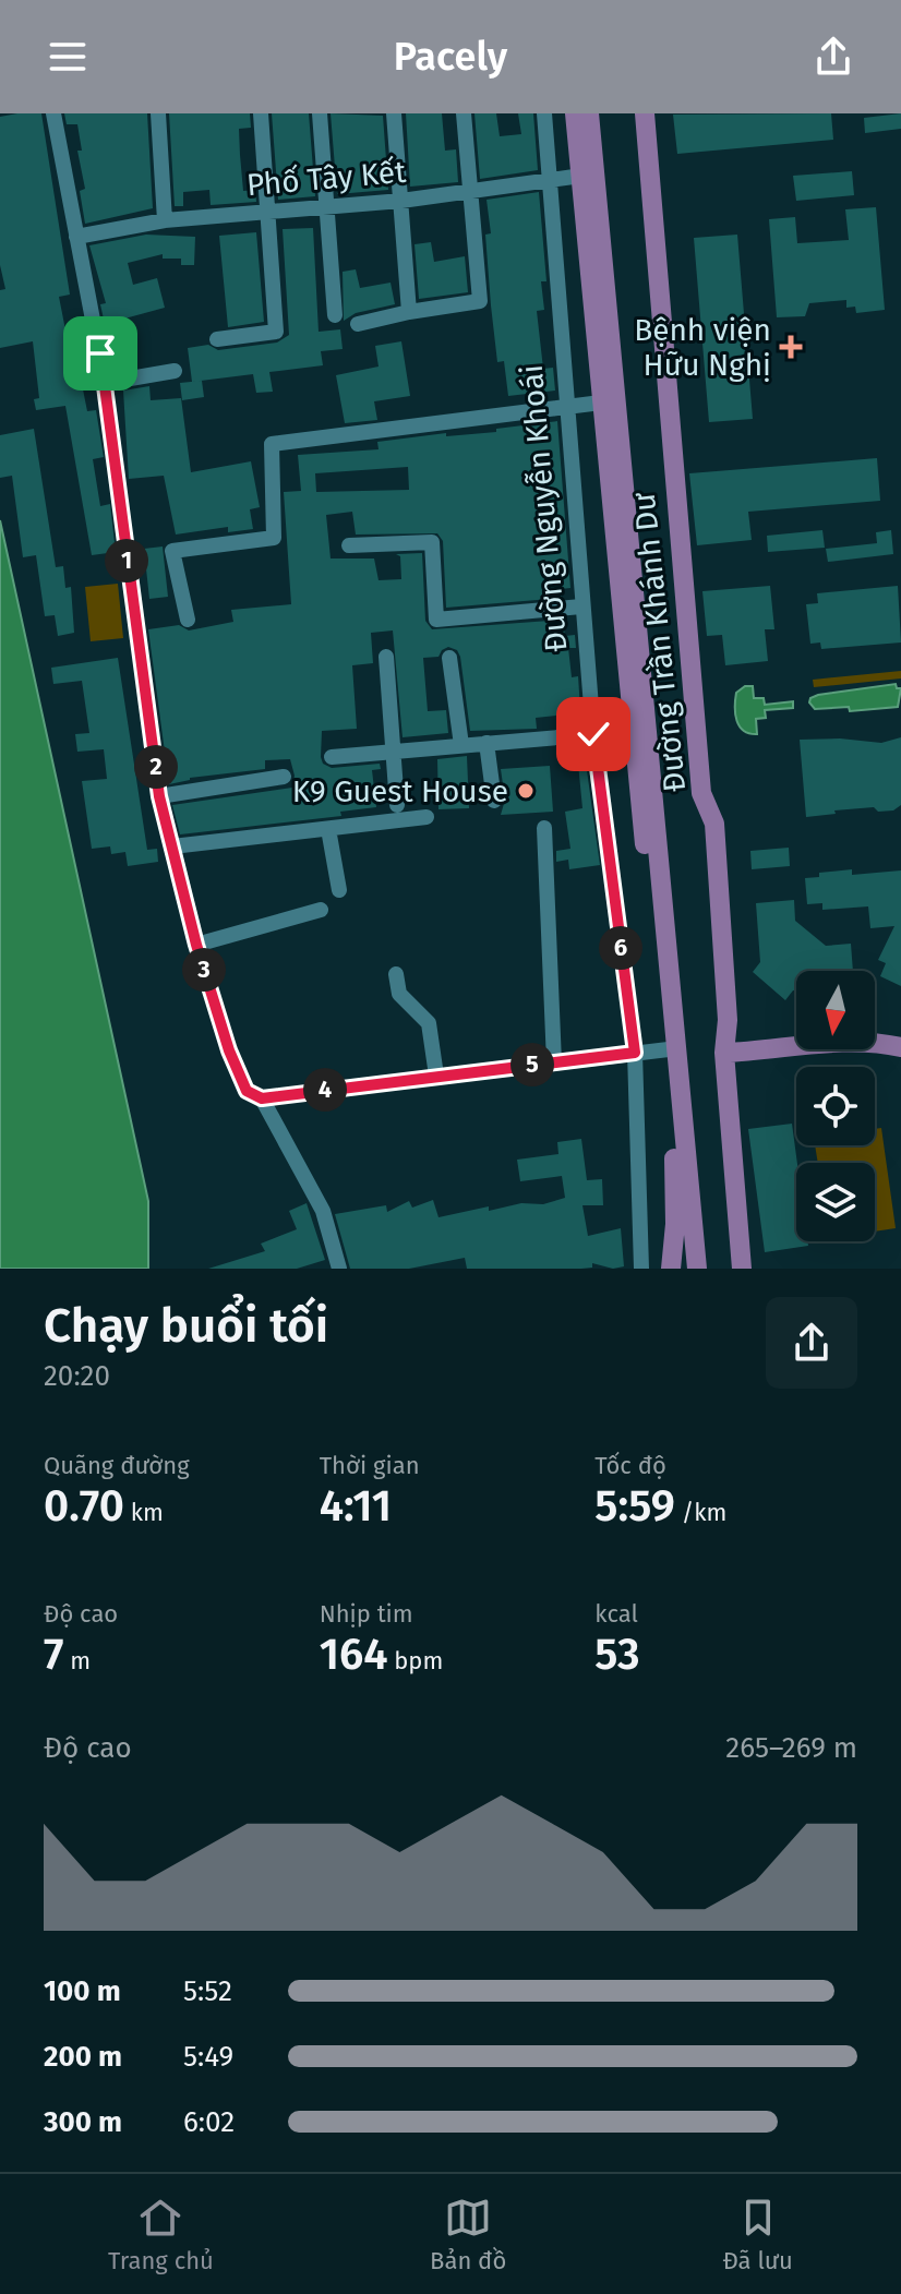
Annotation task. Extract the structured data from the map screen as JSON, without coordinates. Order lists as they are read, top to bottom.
{
  "streets": {
    "main road": ["Đường Trần Khánh Dư"],
    "street": ["Phố Tây Kết", "Đường Nguyễn Khoái"]
  },
  "crossings": [
    ["Phố Tây Kết", "Đường Nguyễn Khoái"]
  ],
  "places": {
    "health": ["Bệnh viện Hữu Nghị"],
    "other": ["K9 Guest House"]
  },
  "north": "bottom",
  "page": {
    "header": "Pacely",
    "pins": [
      "1",
      "2",
      "6",
      "3",
      "5",
      "4"
    ],
    "heading": ["Chạy buổi tối", "20:20"],
    "stats": [
      ["Quãng đường", "0.70 km"],
      ["Thời gian", "4:11"],
      ["Tốc độ", "5:59 /km"],
      ["Độ cao", "7 m"],
      ["Nhịp tim", "164 bpm"],
      ["kcal", "53"]
    ],
    "chart": ["Độ cao", "265–269 m"],
    "list": [
      {
        "name": "100 m",
        "note": "5:52"
      },
      {
        "name": "200 m",
        "note": "5:49"
      },
      {
        "name": "300 m",
        "note": "6:02"
      }
    ],
    "tabs": ["Trang chủ", "Bản đồ", "Đã lưu"]
  }
}
